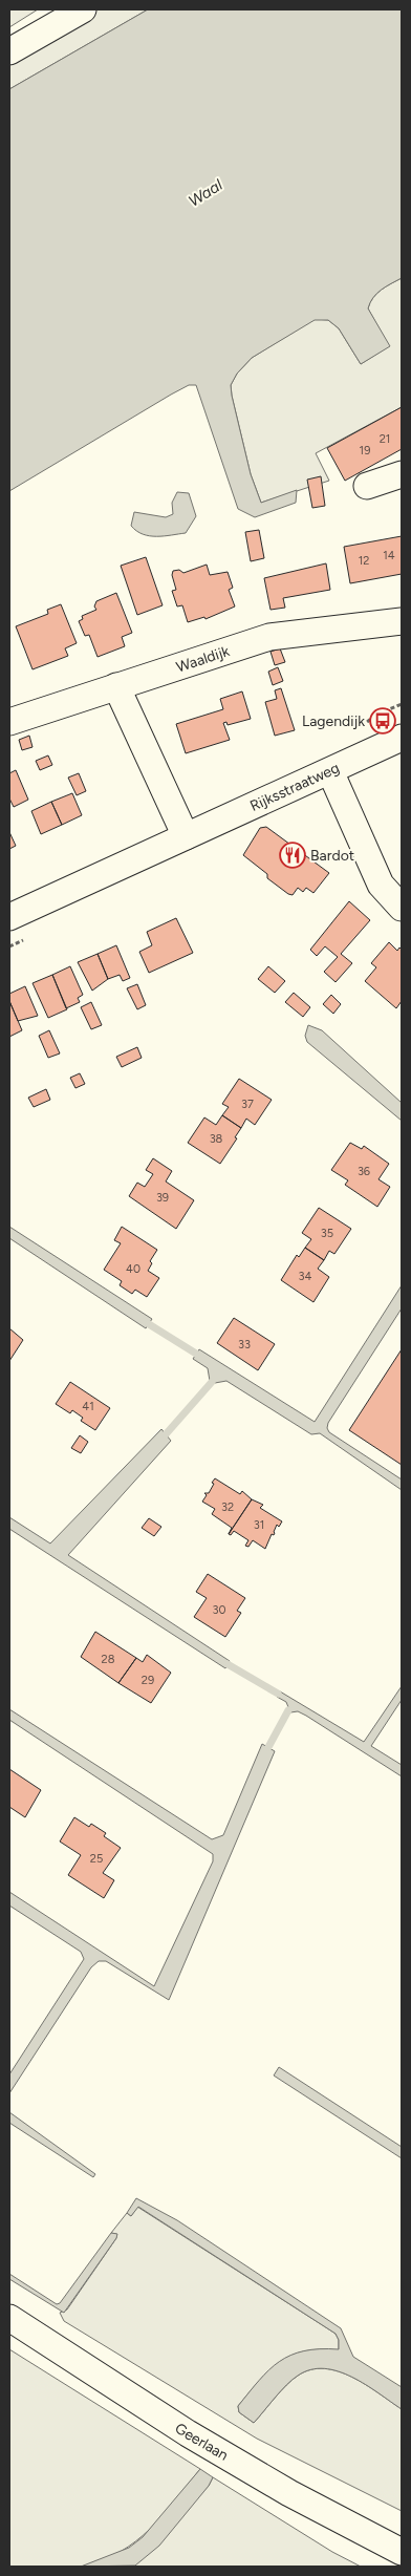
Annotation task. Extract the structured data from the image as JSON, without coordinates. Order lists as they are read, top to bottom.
{
  "streets": {
    "street": ["Waaldijk", "Rijksstraatweg", "Geerlaan"]
  },
  "water": ["Waal"],
  "places": {
    "bus stop": ["Lagendijk"],
    "restaurant": ["Bardot"]
  },
  "house_numbers": [
    "21",
    "19",
    "14",
    "12",
    "37",
    "38",
    "36",
    "39",
    "35",
    "40",
    "34",
    "33",
    "41",
    "32",
    "31",
    "30",
    "28",
    "29",
    "25"
  ]
}
